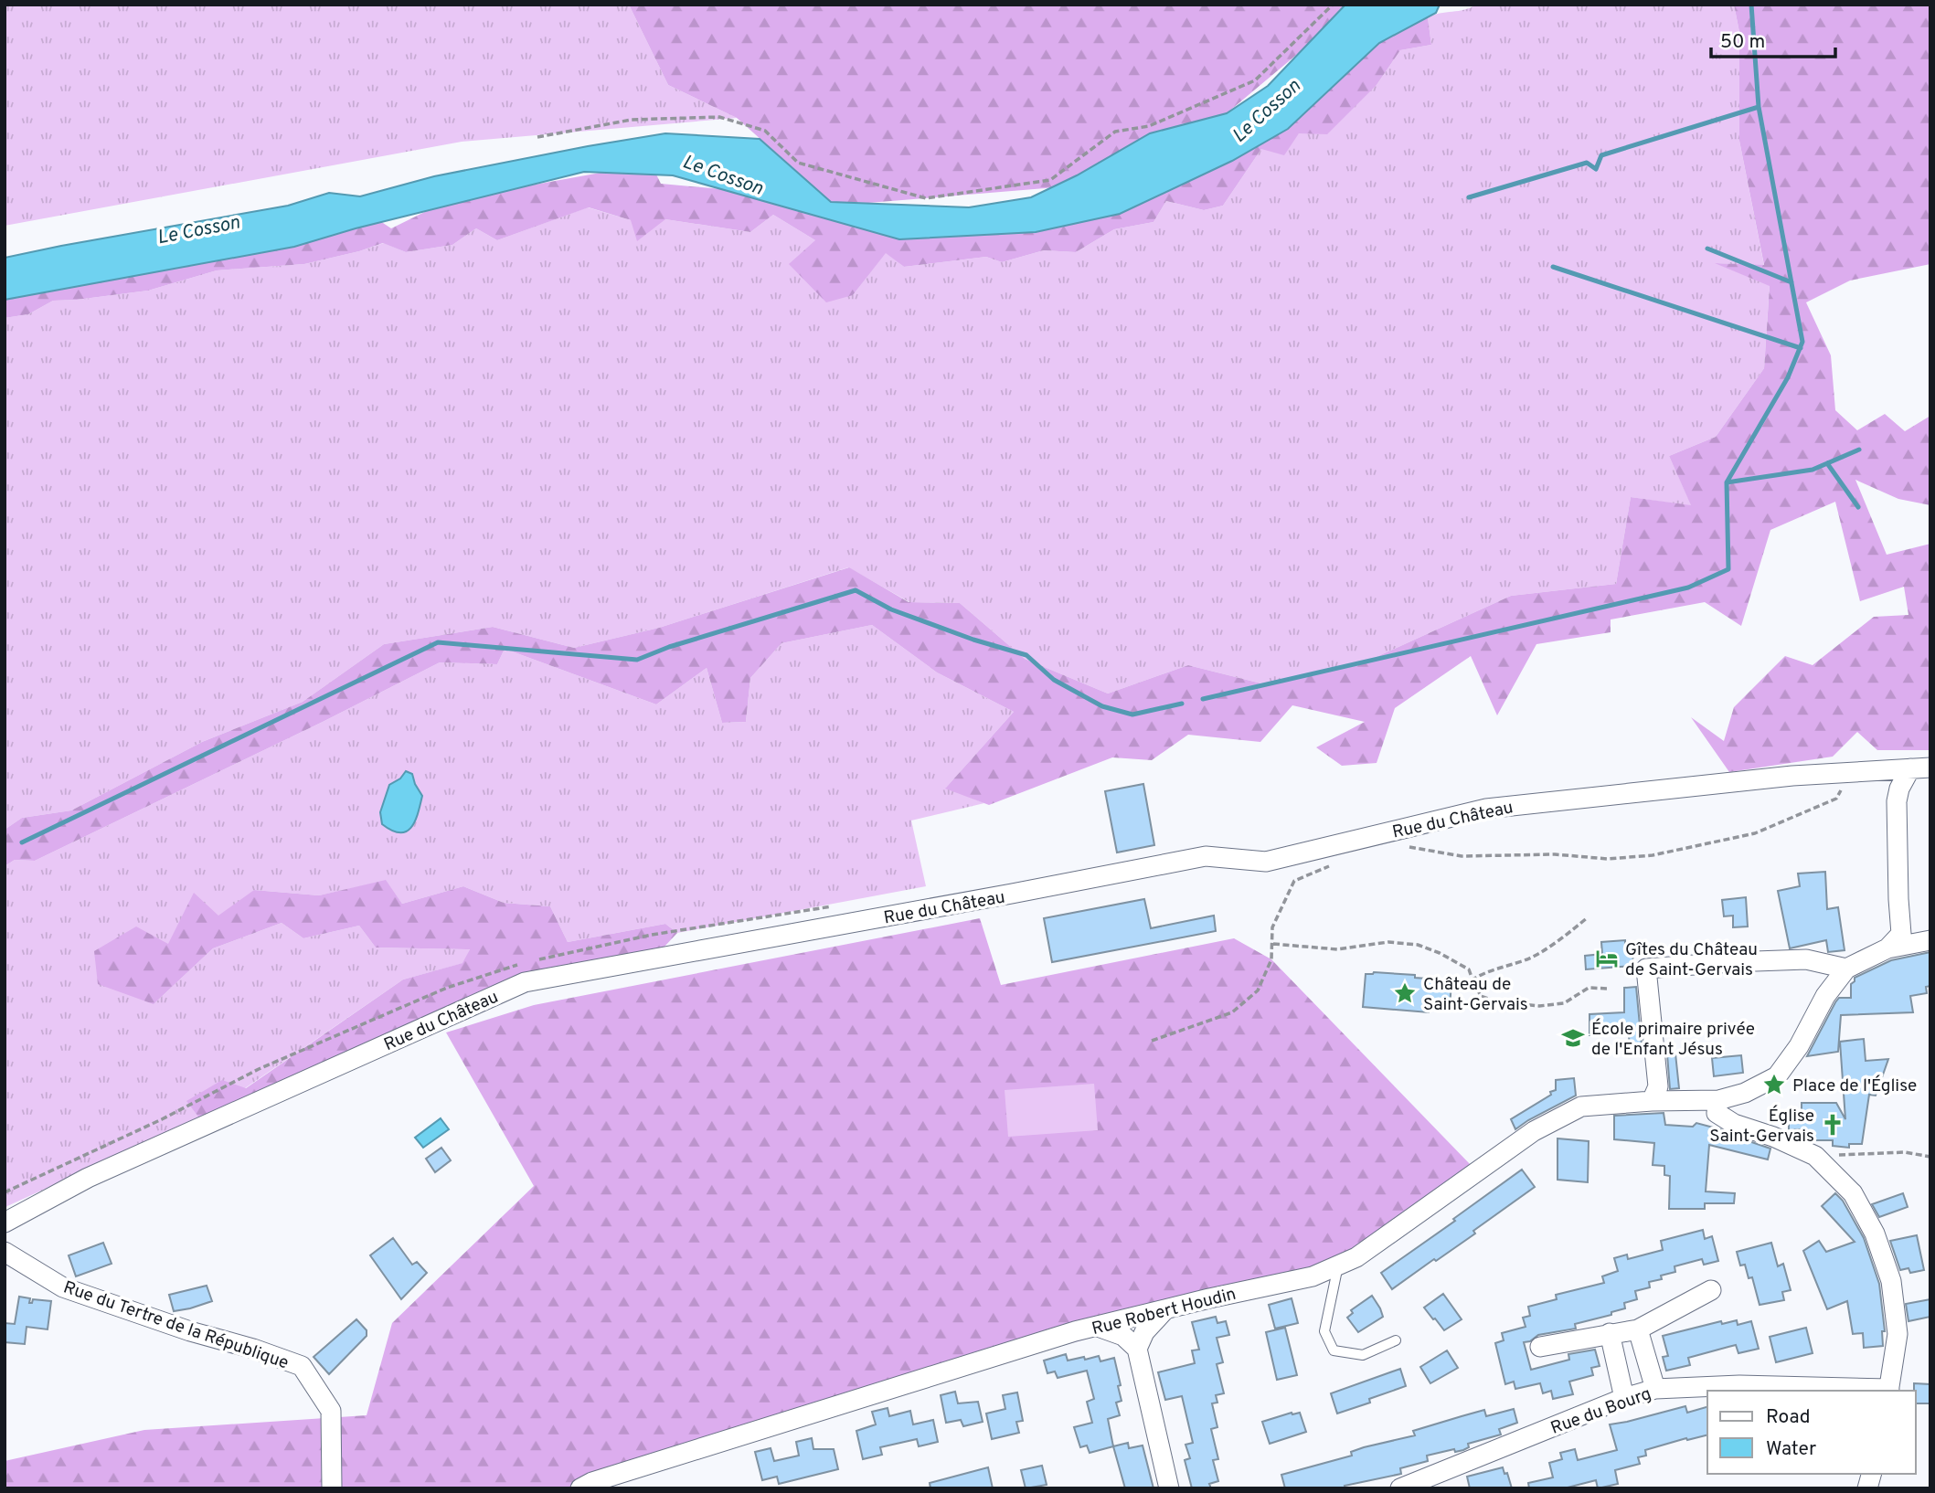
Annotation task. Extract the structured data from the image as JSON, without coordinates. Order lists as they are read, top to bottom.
{
  "streets": {
    "street": [
      "Rue du Château",
      "Rue Robert Houdin",
      "Rue du Tertre de la République",
      "Rue du Bourg"
    ]
  },
  "water": ["Le Cosson"],
  "places": {
    "hotel": ["Gîtes du Château de Saint-Gervais"],
    "place": ["Château de Saint-Gervais", "Place de l'Église"],
    "school or university": ["École primaire privée de l'Enfant Jésus"],
    "church": ["Église Saint-Gervais"]
  },
  "legend": ["Road", "Water"],
  "scale_bar": "50 m"
}
